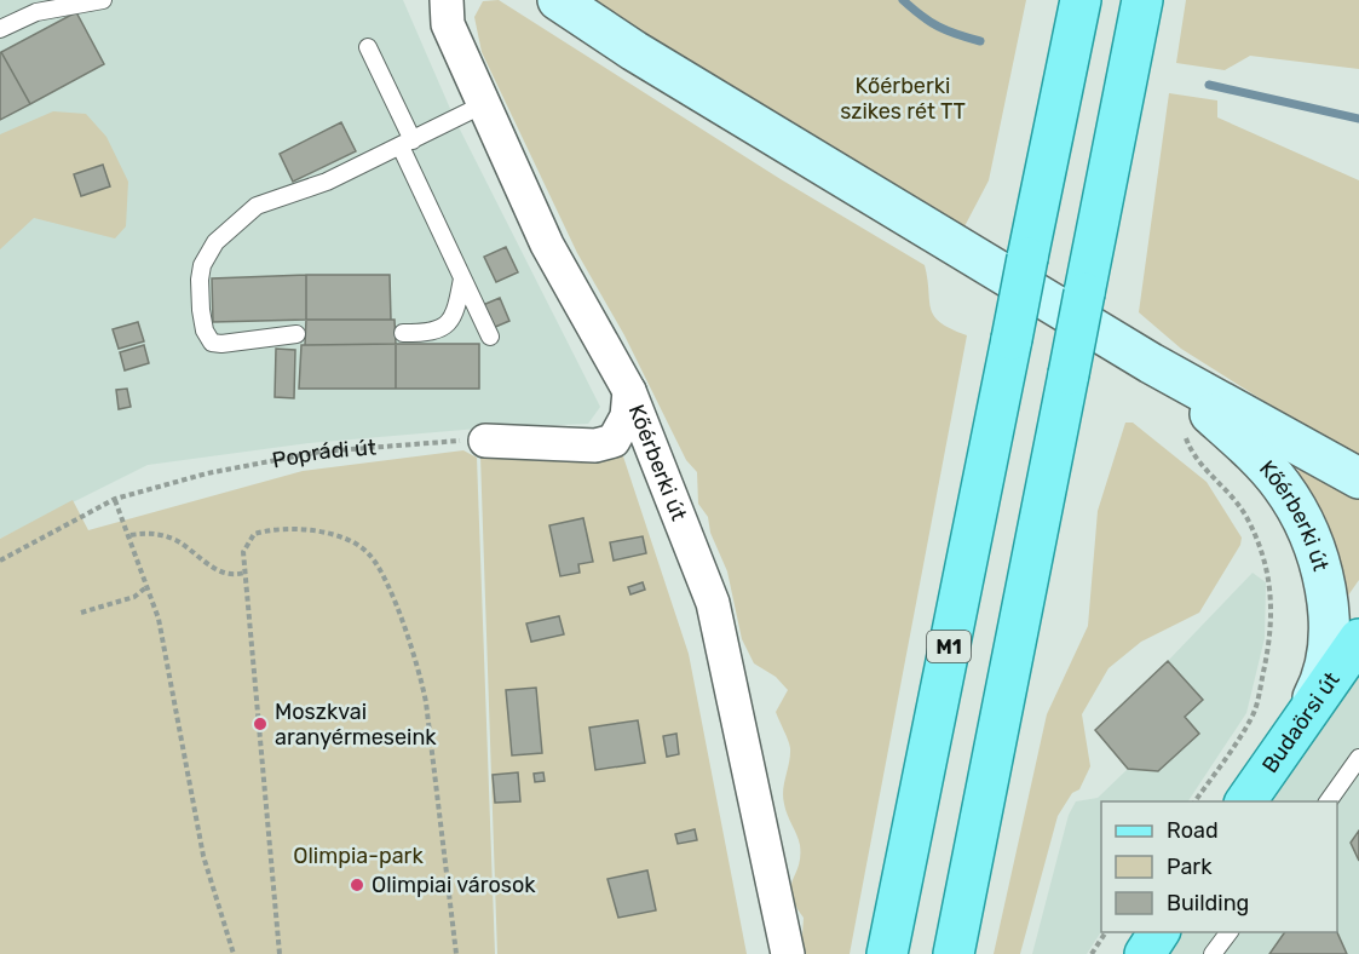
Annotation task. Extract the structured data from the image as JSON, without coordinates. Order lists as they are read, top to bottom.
{
  "streets": {
    "main road": ["M1", "Budaörsi út"],
    "street": ["Kőérberki út"],
    "path": ["Poprádi út"]
  },
  "crossings": [
    ["Kőérberki út", "Budaörsi út"]
  ],
  "parks": ["Kőérberki szikes rét TT", "Olimpia-park"],
  "places": ["Moszkvai aranyérmeseink", "Olimpiai városok"],
  "legend": ["Road", "Park", "Building"]
}
